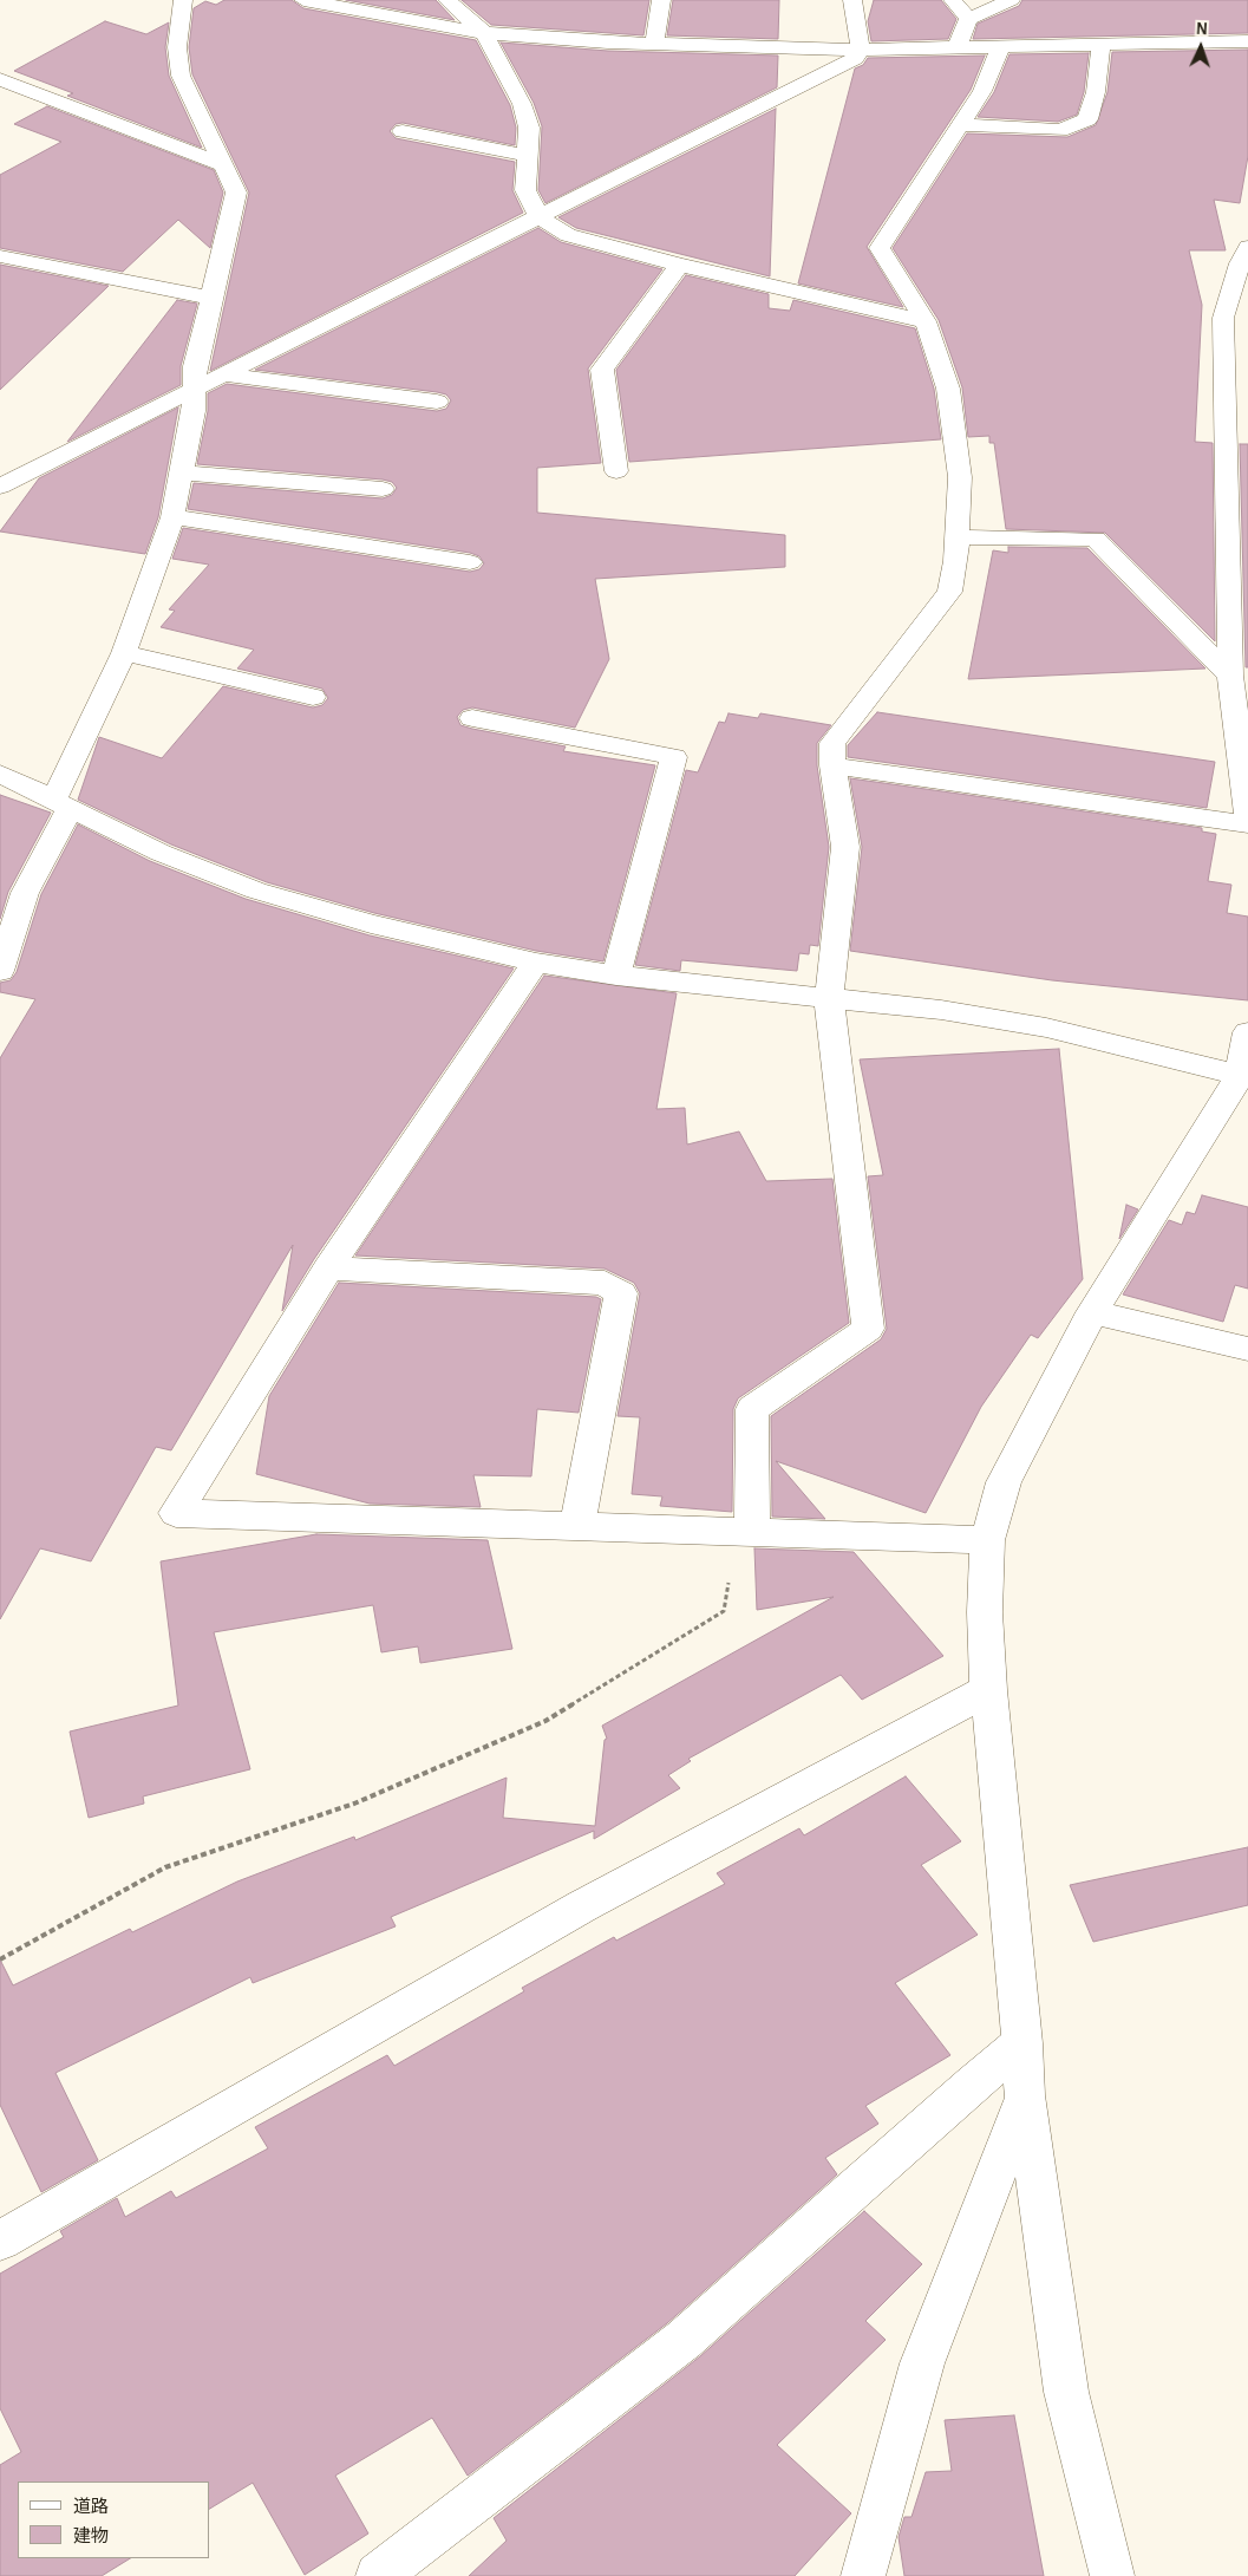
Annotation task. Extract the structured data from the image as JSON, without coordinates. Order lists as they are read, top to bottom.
{
  "legend": ["道路", "建物"],
  "north": "top"
}
